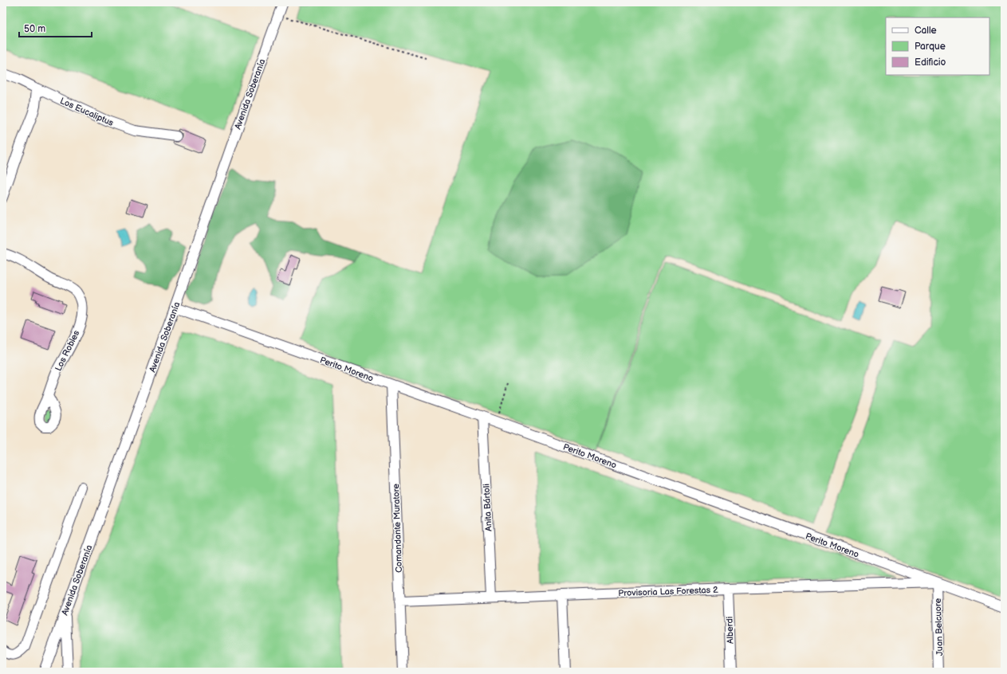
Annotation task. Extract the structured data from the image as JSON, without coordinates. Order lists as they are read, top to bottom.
{
  "streets": {
    "street": [
      "Avenida Soberanía",
      "Los Eucaliptus",
      "Los Robles",
      "Perito Moreno",
      "Anita Bártoli",
      "Comandante Muratore",
      "Provisoria Las Forestas 2",
      "Juan Belcuore",
      "Alberdi"
    ]
  },
  "crossings": [
    ["Avenida Soberanía", "Perito Moreno"],
    ["Perito Moreno", "Anita Bártoli"],
    ["Perito Moreno", "Comandante Muratore"],
    ["Perito Moreno", "Provisoria Las Forestas 2"],
    ["Perito Moreno", "Juan Belcuore"],
    ["Anita Bártoli", "Provisoria Las Forestas 2"],
    ["Comandante Muratore", "Provisoria Las Forestas 2"],
    ["Provisoria Las Forestas 2", "Juan Belcuore"],
    ["Provisoria Las Forestas 2", "Alberdi"]
  ],
  "legend": ["Calle", "Parque", "Edificio"],
  "scale_bar": "50 m"
}
